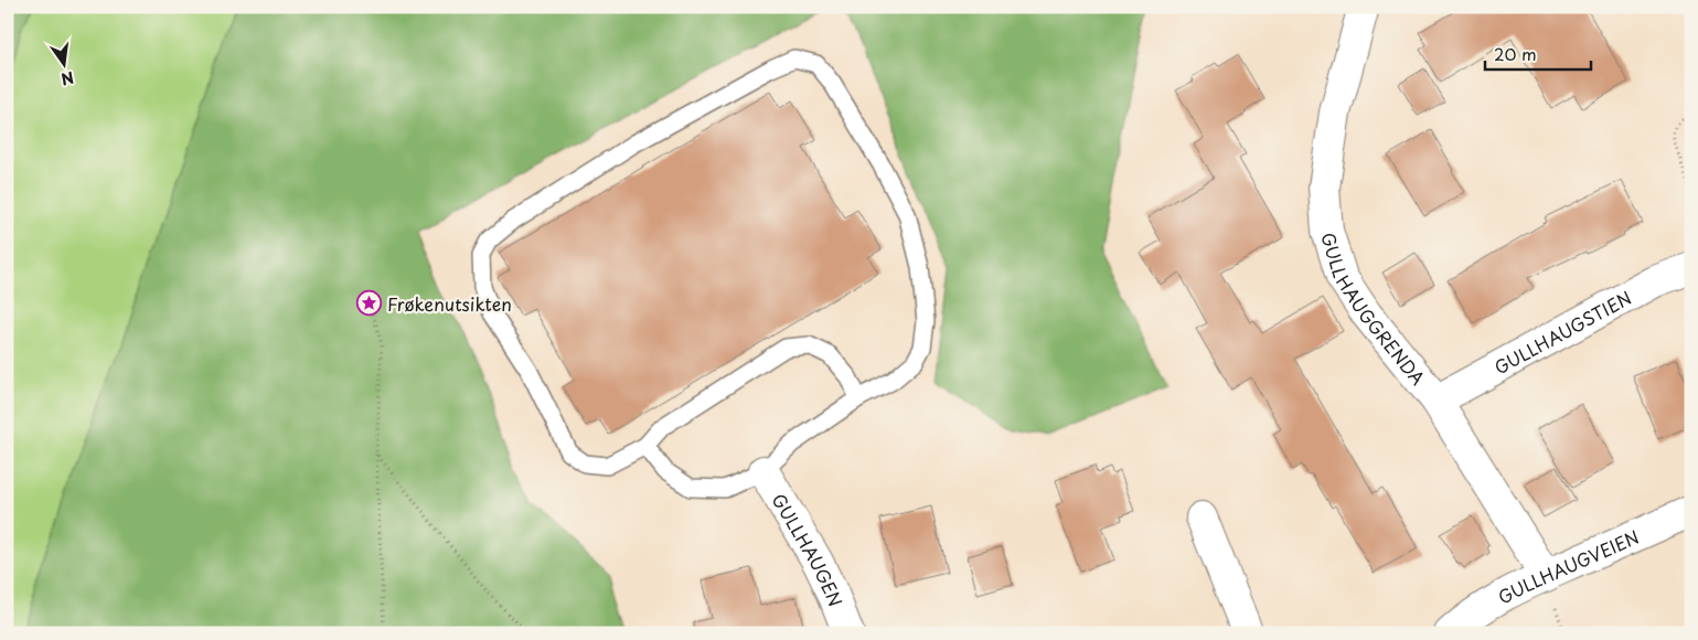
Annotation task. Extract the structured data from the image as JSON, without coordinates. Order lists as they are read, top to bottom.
{
  "streets": {
    "street": [
      "GULLHAUGGRENDA",
      "GULLHAUGSTIEN",
      "GULLHAUGEN",
      "GULLHAUGVEIEN"
    ]
  },
  "crossings": [
    ["GULLHAUGGRENDA", "GULLHAUGSTIEN"],
    ["GULLHAUGGRENDA", "GULLHAUGVEIEN"]
  ],
  "places": {
    "place": ["Frøkenutsikten"]
  },
  "scale_bar": "20 m",
  "north": "bottom"
}
